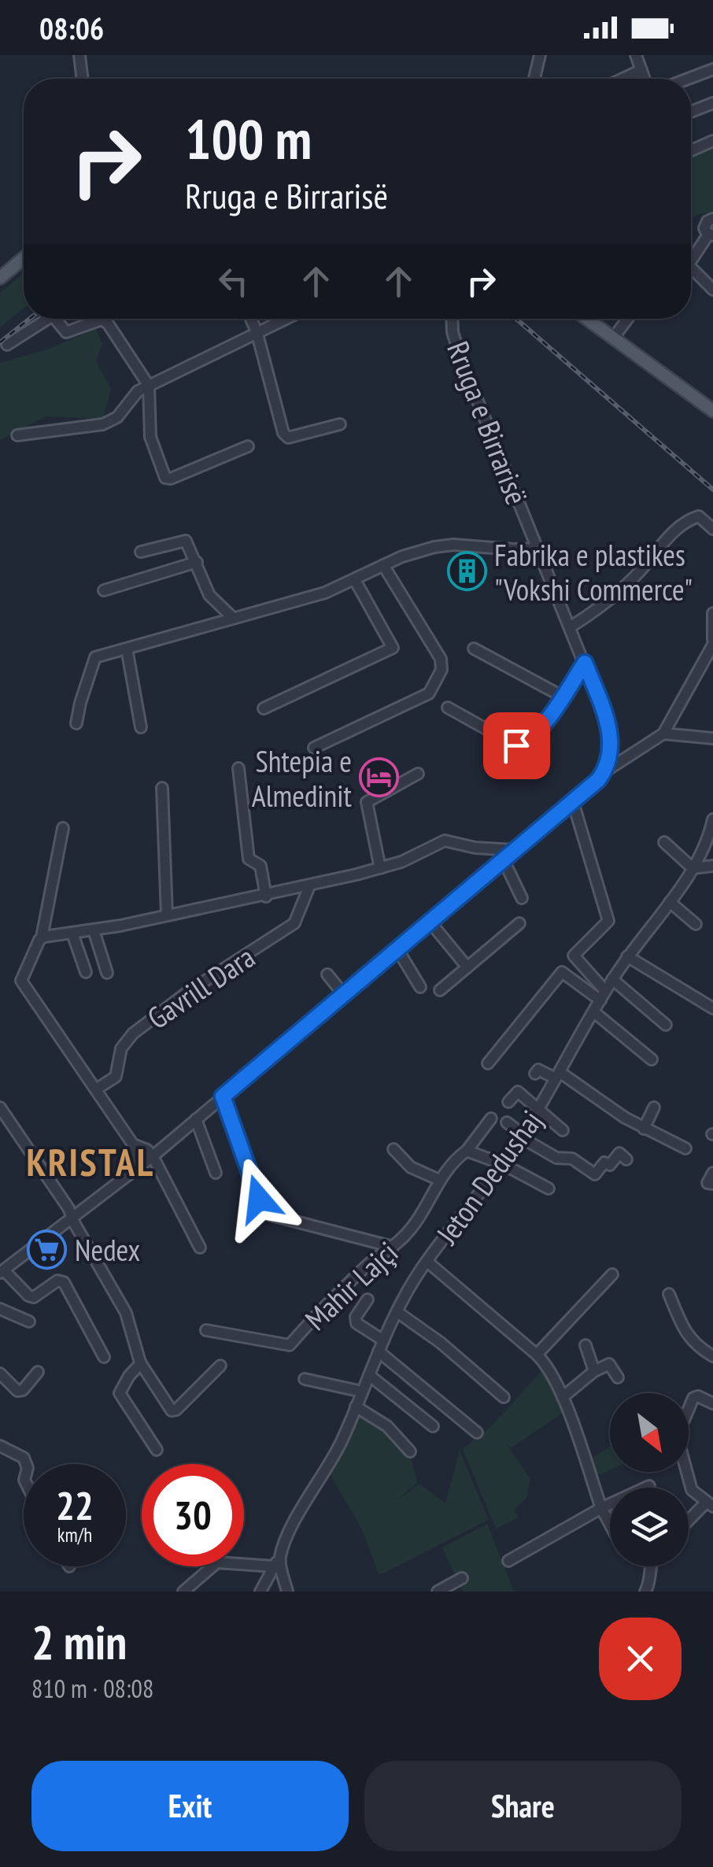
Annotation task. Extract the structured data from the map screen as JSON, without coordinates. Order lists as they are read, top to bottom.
{
  "streets": {
    "street": [
      "Rruga e Birrarisë",
      "Gavrill Dara",
      "Jeton Dedushaj",
      "Mahir Lajçi"
    ]
  },
  "districts": ["KRISTAL"],
  "places": {
    "building": ["Fabrika e plastikes \"Vokshi Commerce\""],
    "hotel": ["Shtepia e Almedinit"],
    "supermarket": ["Nedex"]
  },
  "north": "bottom right",
  "page": {
    "status": "08:06",
    "turn": ["100 m", "Rruga e Birrarisë"],
    "speed": "22 km/h",
    "limit": "30",
    "heading": ["2 min", "810 m · 08:08"],
    "buttons": ["Exit", "Share"]
  }
}
